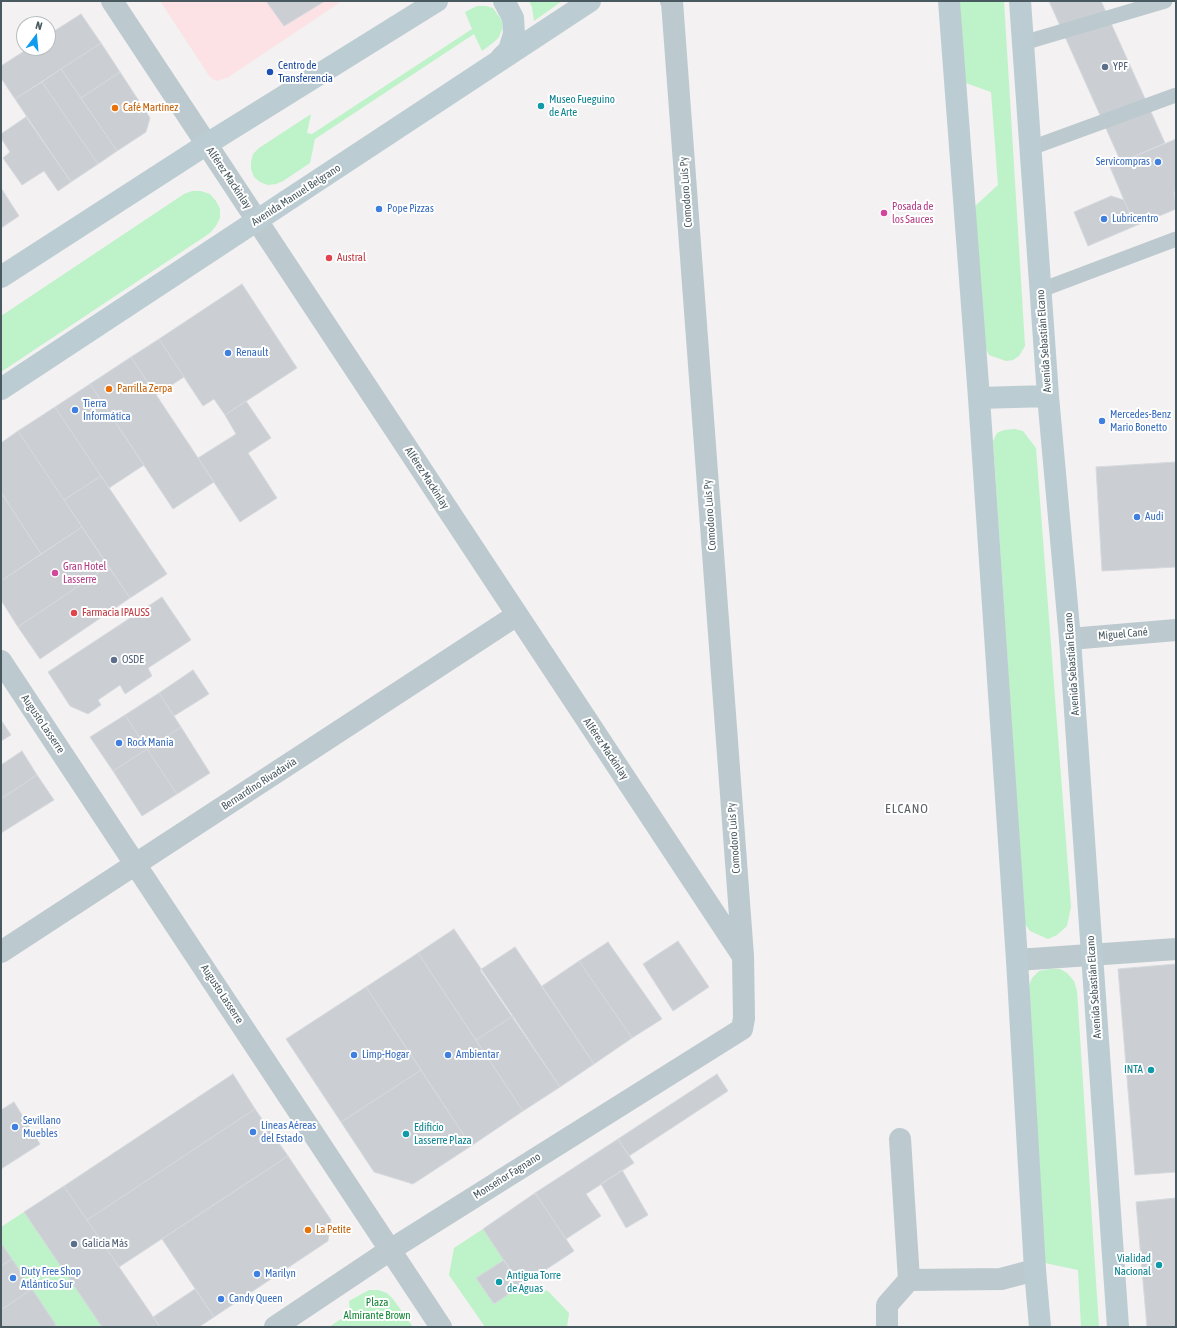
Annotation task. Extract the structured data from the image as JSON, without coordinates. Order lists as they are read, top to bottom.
{
  "streets": {
    "main road": ["Avenida Manuel Belgrano", "Avenida Sebastián Elcano"],
    "street": [
      "Alférez Mackinlay",
      "Comodoro Luis Py",
      "Miguel Cané",
      "Augusto Lasserre",
      "Bernardino Rivadavia",
      "Monseñor Fagnano"
    ]
  },
  "crossings": [
    ["Alférez Mackinlay", "Comodoro Luis Py"],
    ["Alférez Mackinlay", "Avenida Manuel Belgrano"],
    ["Alférez Mackinlay", "Bernardino Rivadavia"],
    ["Comodoro Luis Py", "Monseñor Fagnano"],
    ["Avenida Sebastián Elcano", "Miguel Cané"],
    ["Augusto Lasserre", "Bernardino Rivadavia"],
    ["Augusto Lasserre", "Monseñor Fagnano"]
  ],
  "districts": ["ELCANO"],
  "parks": ["Plaza Almirante Brown"],
  "places": [
    "YPF",
    "Centro de Transferencia",
    "Museo Fueguino de Arte",
    "Café Martínez",
    "Servicompras",
    "Pope Pizzas",
    "Posada de los Sauces",
    "Lubricentro",
    "Austral",
    "Renault",
    "Parrilla Zerpa",
    "Tierra Informática",
    "Mercedes-Benz Mario Bonetto",
    "Audi",
    "Gran Hotel Lasserre",
    "Farmacia IPAUSS",
    "OSDE",
    "Rock Mania",
    "Limp-Hogar",
    "Ambientar",
    "INTA",
    "Sevillano Muebles",
    "Líneas Aéreas del Estado",
    "Edificio Lasserre Plaza",
    "La Petite",
    "Galicia Más",
    "Vialidad Nacional",
    "Marilyn",
    "Duty Free Shop Atlántico Sur",
    "Antigua Torre de Aguas",
    "Candy Queen"
  ],
  "north": "top"
}
